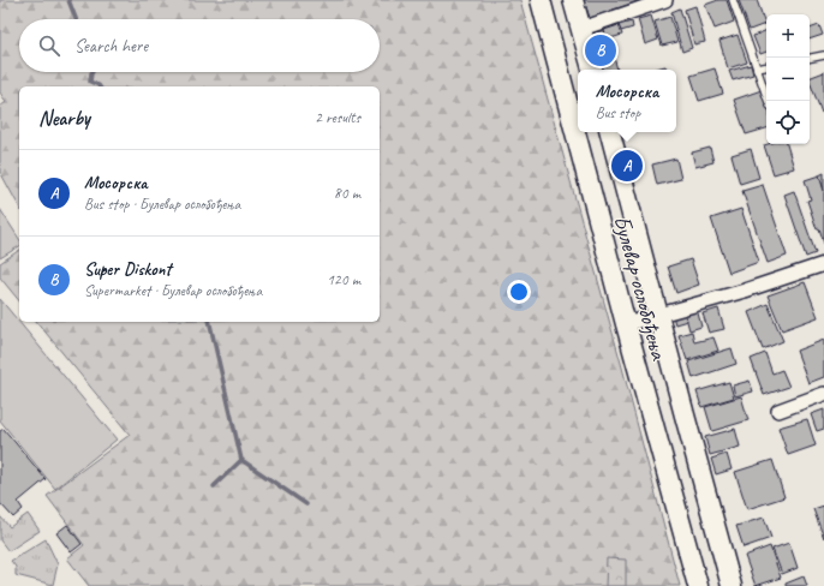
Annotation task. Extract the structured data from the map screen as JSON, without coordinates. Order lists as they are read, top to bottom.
{
  "streets": {
    "main road": ["Булевар ослобођења"]
  },
  "page": {
    "map_buttons": ["+", "−"],
    "search": "Search here",
    "pins": ["B", "A"],
    "popup": ["Мосорска", "Bus stop"],
    "heading": ["Nearby", "2 results"],
    "list": [
      {
        "mark": "A",
        "name": "Мосорска",
        "note": "Bus stop · Булевар ослобођења",
        "value": "80 m"
      },
      {
        "mark": "B",
        "name": "Super Diskont",
        "note": "Supermarket · Булевар ослобођења",
        "value": "120 m"
      }
    ]
  }
}
